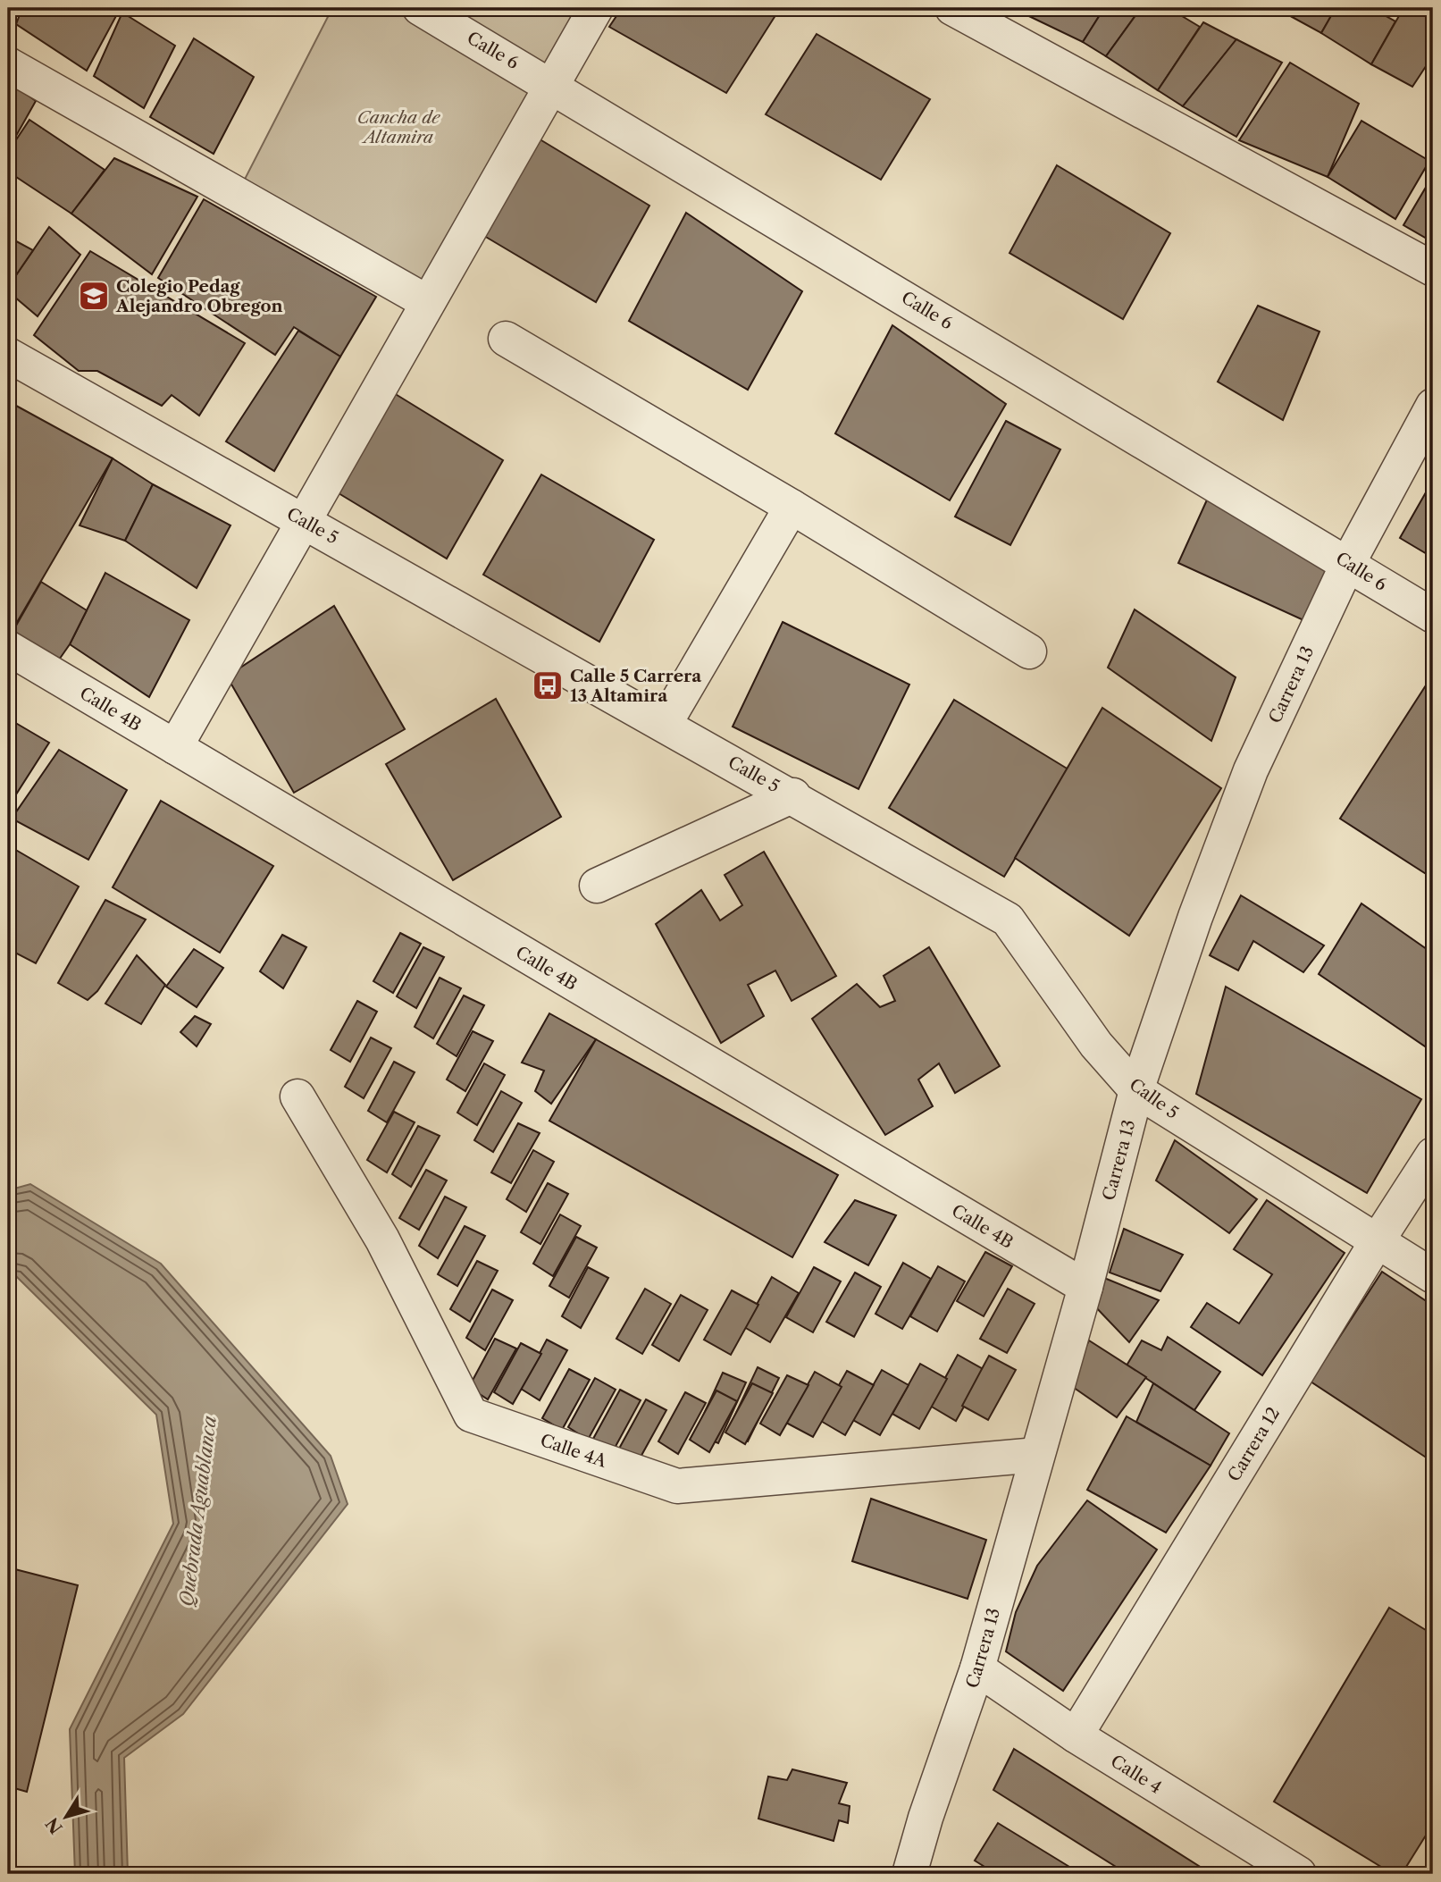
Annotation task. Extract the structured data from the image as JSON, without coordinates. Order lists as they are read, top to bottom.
{
  "streets": {
    "street": [
      "Calle 6",
      "Calle 5",
      "Carrera 13",
      "Calle 4B",
      "Carrera 12",
      "Calle 4A",
      "Calle 4"
    ]
  },
  "crossings": [
    ["Calle 6", "Carrera 13"],
    ["Calle 5", "Carrera 13"],
    ["Calle 5", "Carrera 12"],
    ["Carrera 13", "Calle 4B"],
    ["Carrera 13", "Calle 4A"],
    ["Carrera 13", "Calle 4"],
    ["Carrera 12", "Calle 4"]
  ],
  "water": ["Quebrada Aguablanca"],
  "parks": ["Cancha de Altamira"],
  "places": {
    "school or university": ["Colegio Pedag Alejandro Obregon"],
    "bus stop": ["Calle 5 Carrera 13 Altamira"]
  },
  "north": "bottom left"
}
